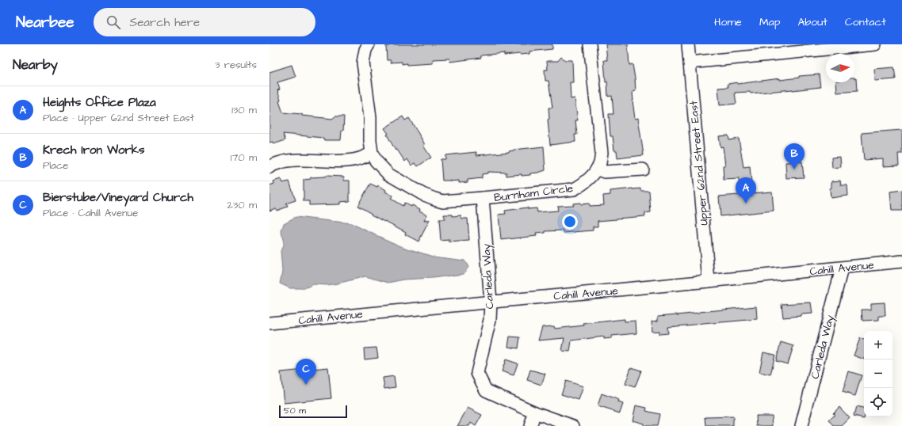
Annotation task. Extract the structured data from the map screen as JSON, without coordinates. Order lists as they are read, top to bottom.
{
  "streets": {
    "street": [
      "Upper 62nd Street East",
      "Burnham Circle",
      "Cahill Avenue",
      "Carleda Way"
    ]
  },
  "crossings": [
    ["Upper 62nd Street East", "Cahill Avenue"],
    ["Burnham Circle", "Carleda Way"],
    ["Cahill Avenue", "Carleda Way"]
  ],
  "scale_bar": "50 m",
  "north": "right",
  "page": {
    "header": "Nearbee",
    "search": "Search here",
    "nav": [
      "Home",
      "Map",
      "About",
      "Contact"
    ],
    "heading": ["Nearby", "3 results"],
    "list": [
      {
        "mark": "A",
        "name": "Heights Office Plaza",
        "note": "Place · Upper 62nd Street East",
        "value": "130 m"
      },
      {
        "mark": "B",
        "name": "Krech Iron Works",
        "note": "Place",
        "value": "170 m"
      },
      {
        "mark": "C",
        "name": "Bierstube/Vineyard Church",
        "note": "Place · Cahill Avenue",
        "value": "230 m"
      }
    ],
    "pins": ["B", "A", "C"],
    "map_buttons": ["+", "−"],
    "scale": "50 m"
  }
}
